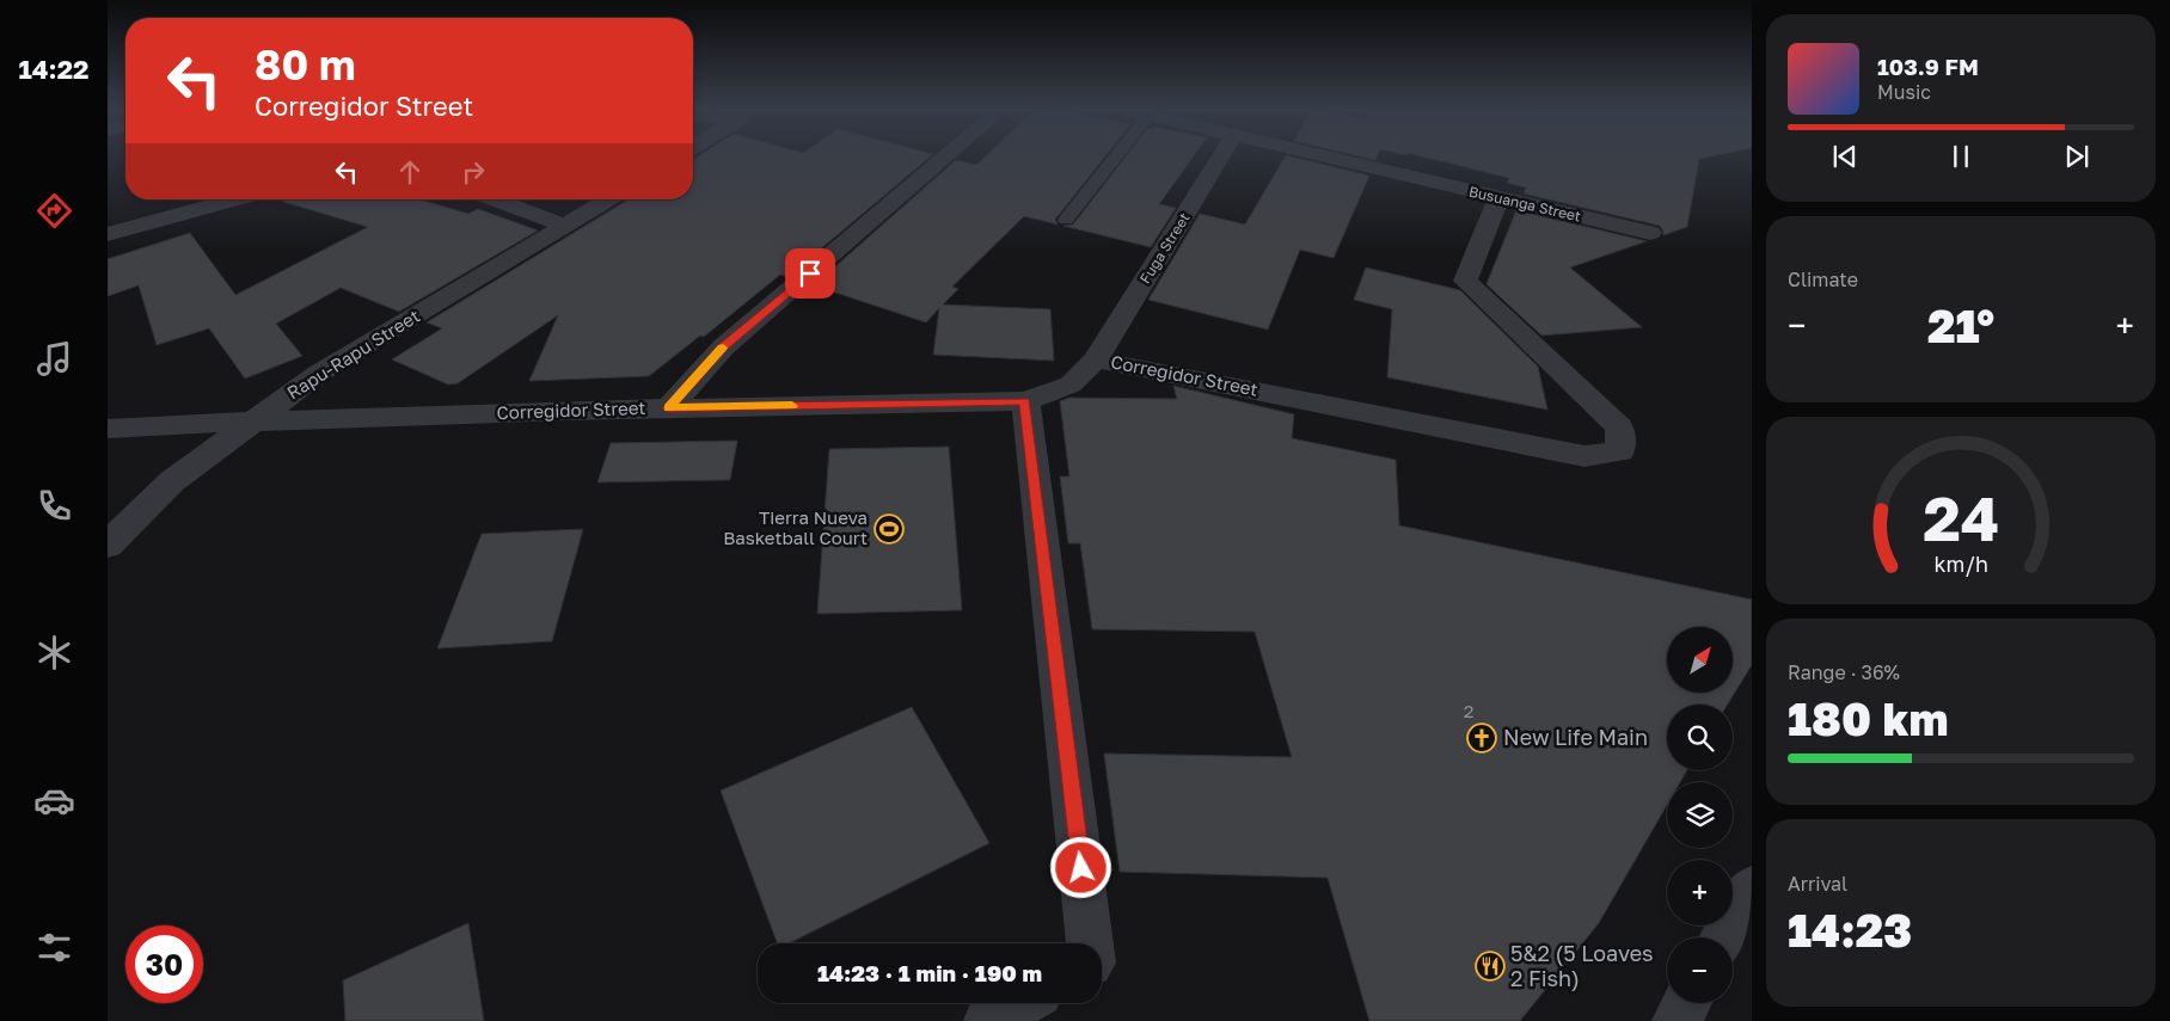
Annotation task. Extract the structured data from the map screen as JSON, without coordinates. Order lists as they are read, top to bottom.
{
  "streets": {
    "street": [
      "Busuanga Street",
      "Fuga Street",
      "Rapu-Rapu Street",
      "Corregidor Street"
    ]
  },
  "crossings": [
    ["Busuanga Street", "Corregidor Street"],
    ["Fuga Street", "Corregidor Street"],
    ["Rapu-Rapu Street", "Corregidor Street"]
  ],
  "places": {
    "sports": ["Tierra Nueva Basketball Court"],
    "church": ["New Life Main"],
    "restaurant": ["5&2 (5 Loaves 2 Fish)"]
  },
  "house_numbers": ["2"],
  "north": "top right",
  "page": {
    "tabs": "14:22",
    "turn": ["80 m", "Corregidor Street"],
    "song": ["103.9 FM", "Music"],
    "tile": [
      "Climate",
      ["Range · 36%", "180 km"],
      ["Arrival", "14:23"]
    ],
    "heat": ["−", "21°", "+"],
    "map_buttons": ["+", "−"],
    "limit": "30",
    "trip": "14:23 · 1 min · 190 m",
    "gauge": ["24", "km/h"]
  }
}
